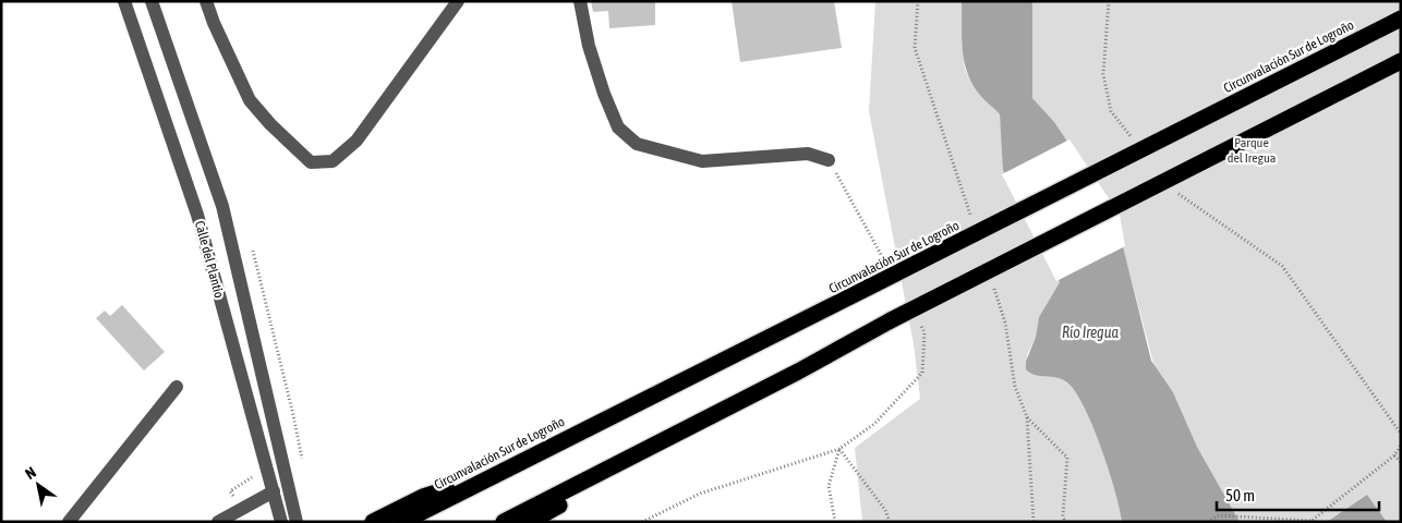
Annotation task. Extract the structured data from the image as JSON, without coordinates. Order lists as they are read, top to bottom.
{
  "streets": {
    "highway": ["Circunvalación Sur de Logroño"],
    "street": ["Calle del Plantío"]
  },
  "water": ["Río Iregua"],
  "parks": ["Parque del Iregua"],
  "scale_bar": "50 m",
  "north": "top left"
}
